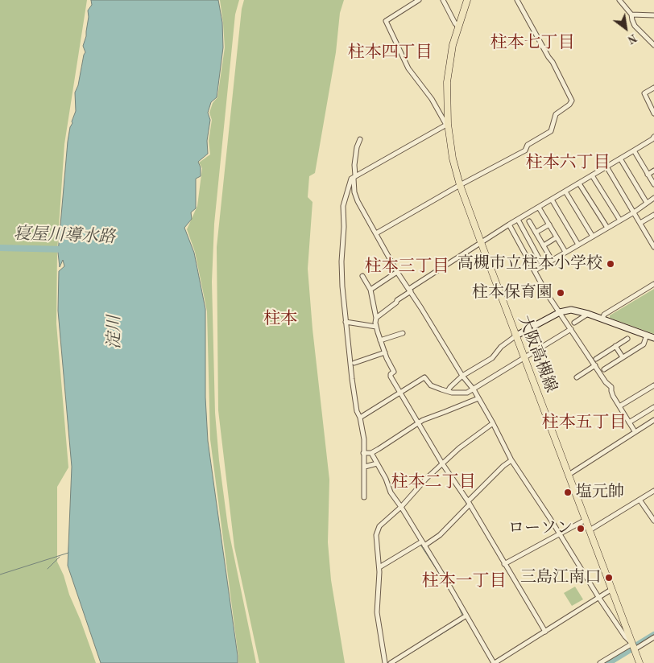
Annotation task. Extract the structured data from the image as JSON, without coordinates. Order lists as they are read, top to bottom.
{
  "streets": {
    "main road": ["大阪高槻線"]
  },
  "districts": [
    "柱本七丁目",
    "柱本四丁目",
    "柱本六丁目",
    "柱本三丁目",
    "柱本",
    "柱本五丁目",
    "柱本二丁目",
    "柱本一丁目"
  ],
  "water": ["寝屋川導水路", "淀川"],
  "places": [
    "高槻市立柱本小学校",
    "柱本保育園",
    "塩元帥",
    "ローソン",
    "三島江南口"
  ],
  "north": "bottom right"
}
